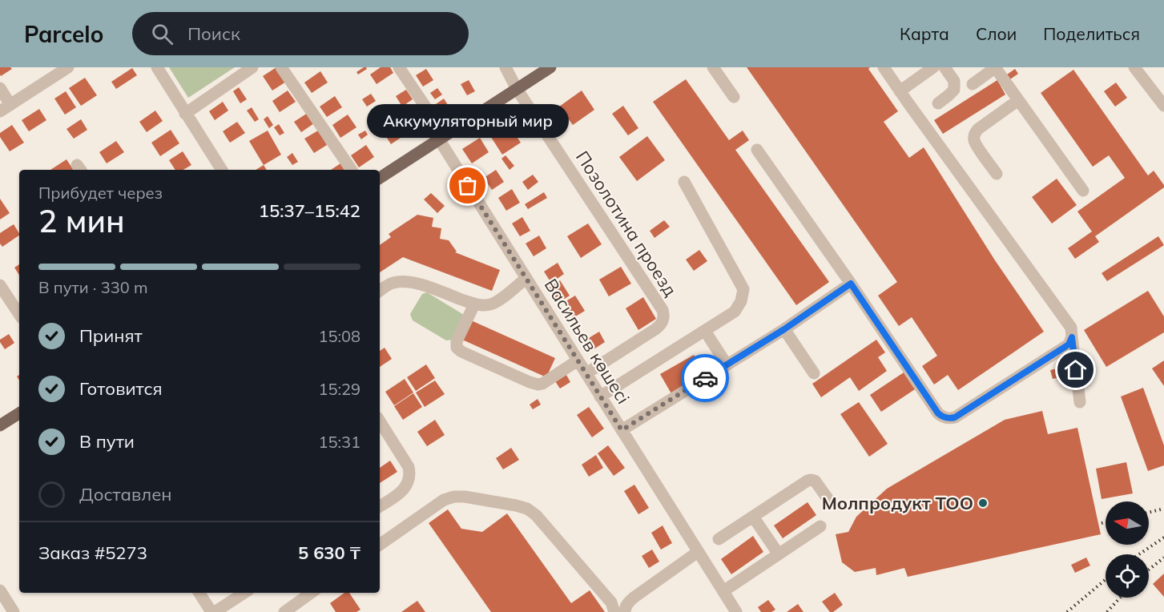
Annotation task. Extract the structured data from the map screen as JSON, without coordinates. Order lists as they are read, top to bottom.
{
  "streets": {
    "street": ["Позолотина проезд", "Васильев көшесі"]
  },
  "crossings": [
    ["Позолотина проезд", "Васильев көшесі"]
  ],
  "places": ["Аккумуляторный мир", "Молпродукт ТОО"],
  "north": "left",
  "page": {
    "header": "Parcelo",
    "search": "Поиск",
    "nav": ["Карта", "Слои", "Поделиться"],
    "bubble": "Аккумуляторный мир",
    "heading": ["2 мин", "Прибудет через", "15:37–15:42"],
    "panel": ["Заказ #5273", "5 630 ₸"],
    "bar": "В пути · 330 m",
    "list": [
      ["Принят", "15:08"],
      ["Готовится", "15:29"],
      ["В пути", "15:31"],
      "Доставлен"
    ]
  }
}
